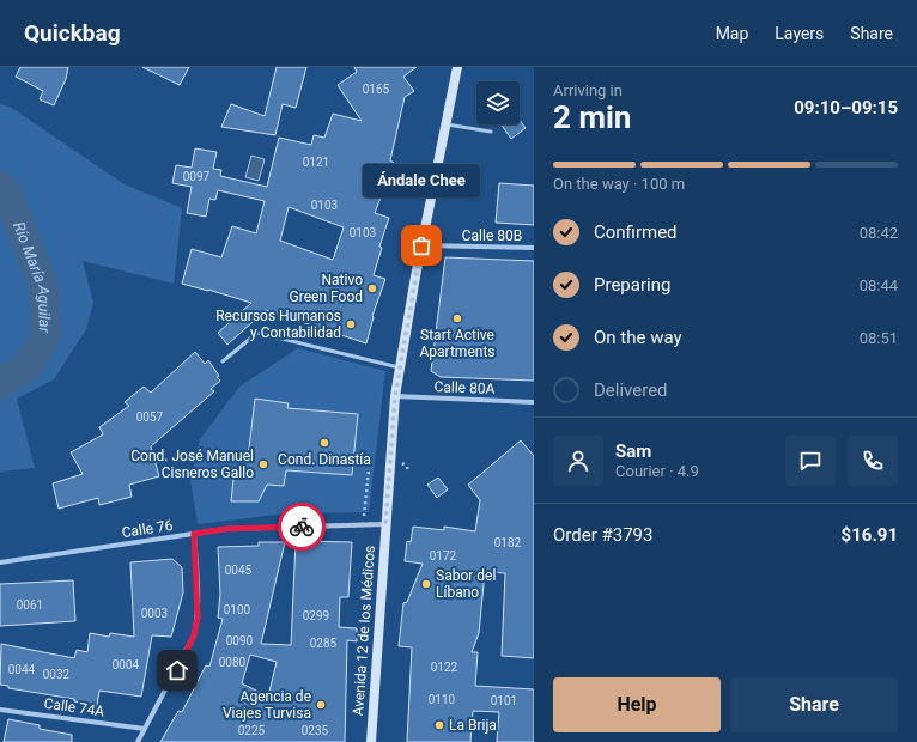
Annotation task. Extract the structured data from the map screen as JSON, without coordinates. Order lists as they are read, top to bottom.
{
  "streets": {
    "main road": ["Avenida 12 de los Médicos"],
    "street": [
      "Calle 80B",
      "Calle 80A",
      "Calle 76",
      "Calle 74A"
    ]
  },
  "crossings": [
    ["Calle 80B", "Avenida 12 de los Médicos"],
    ["Calle 80A", "Avenida 12 de los Médicos"],
    ["Calle 76", "Avenida 12 de los Médicos"]
  ],
  "water": ["Río María Aguilar"],
  "places": [
    "Ándale Chee",
    "Nativo Green Food",
    "Start Active Apartments",
    "Recursos Humanos y Contabilidad",
    "Cond. Dinastía",
    "Cond. José Manuel Cisneros Gallo",
    "Sabor del Líbano",
    "Agencia de Viajes Turvisa",
    "La Brija"
  ],
  "house_numbers": [
    "0165",
    "0121",
    "0097",
    "0103",
    "0103",
    "0057",
    "0182",
    "0172",
    "0045",
    "0061",
    "0100",
    "0003",
    "0299",
    "0090",
    "0285",
    "0080",
    "0004",
    "0122",
    "0044",
    "0032",
    "0110",
    "0101",
    "0225",
    "0235"
  ],
  "page": {
    "header": "Quickbag",
    "nav": ["Map", "Layers", "Share"],
    "heading": ["2 min", "Arriving in", "09:10–09:15"],
    "panel": [
      "Sam",
      "Courier · 4.9",
      "Order #3793",
      "$16.91"
    ],
    "bar": "On the way · 100 m",
    "bubble": "Ándale Chee",
    "list": [
      ["Confirmed", "08:42"],
      ["Preparing", "08:44"],
      ["On the way", "08:51"],
      "Delivered"
    ],
    "buttons": ["Help", "Share"]
  }
}
